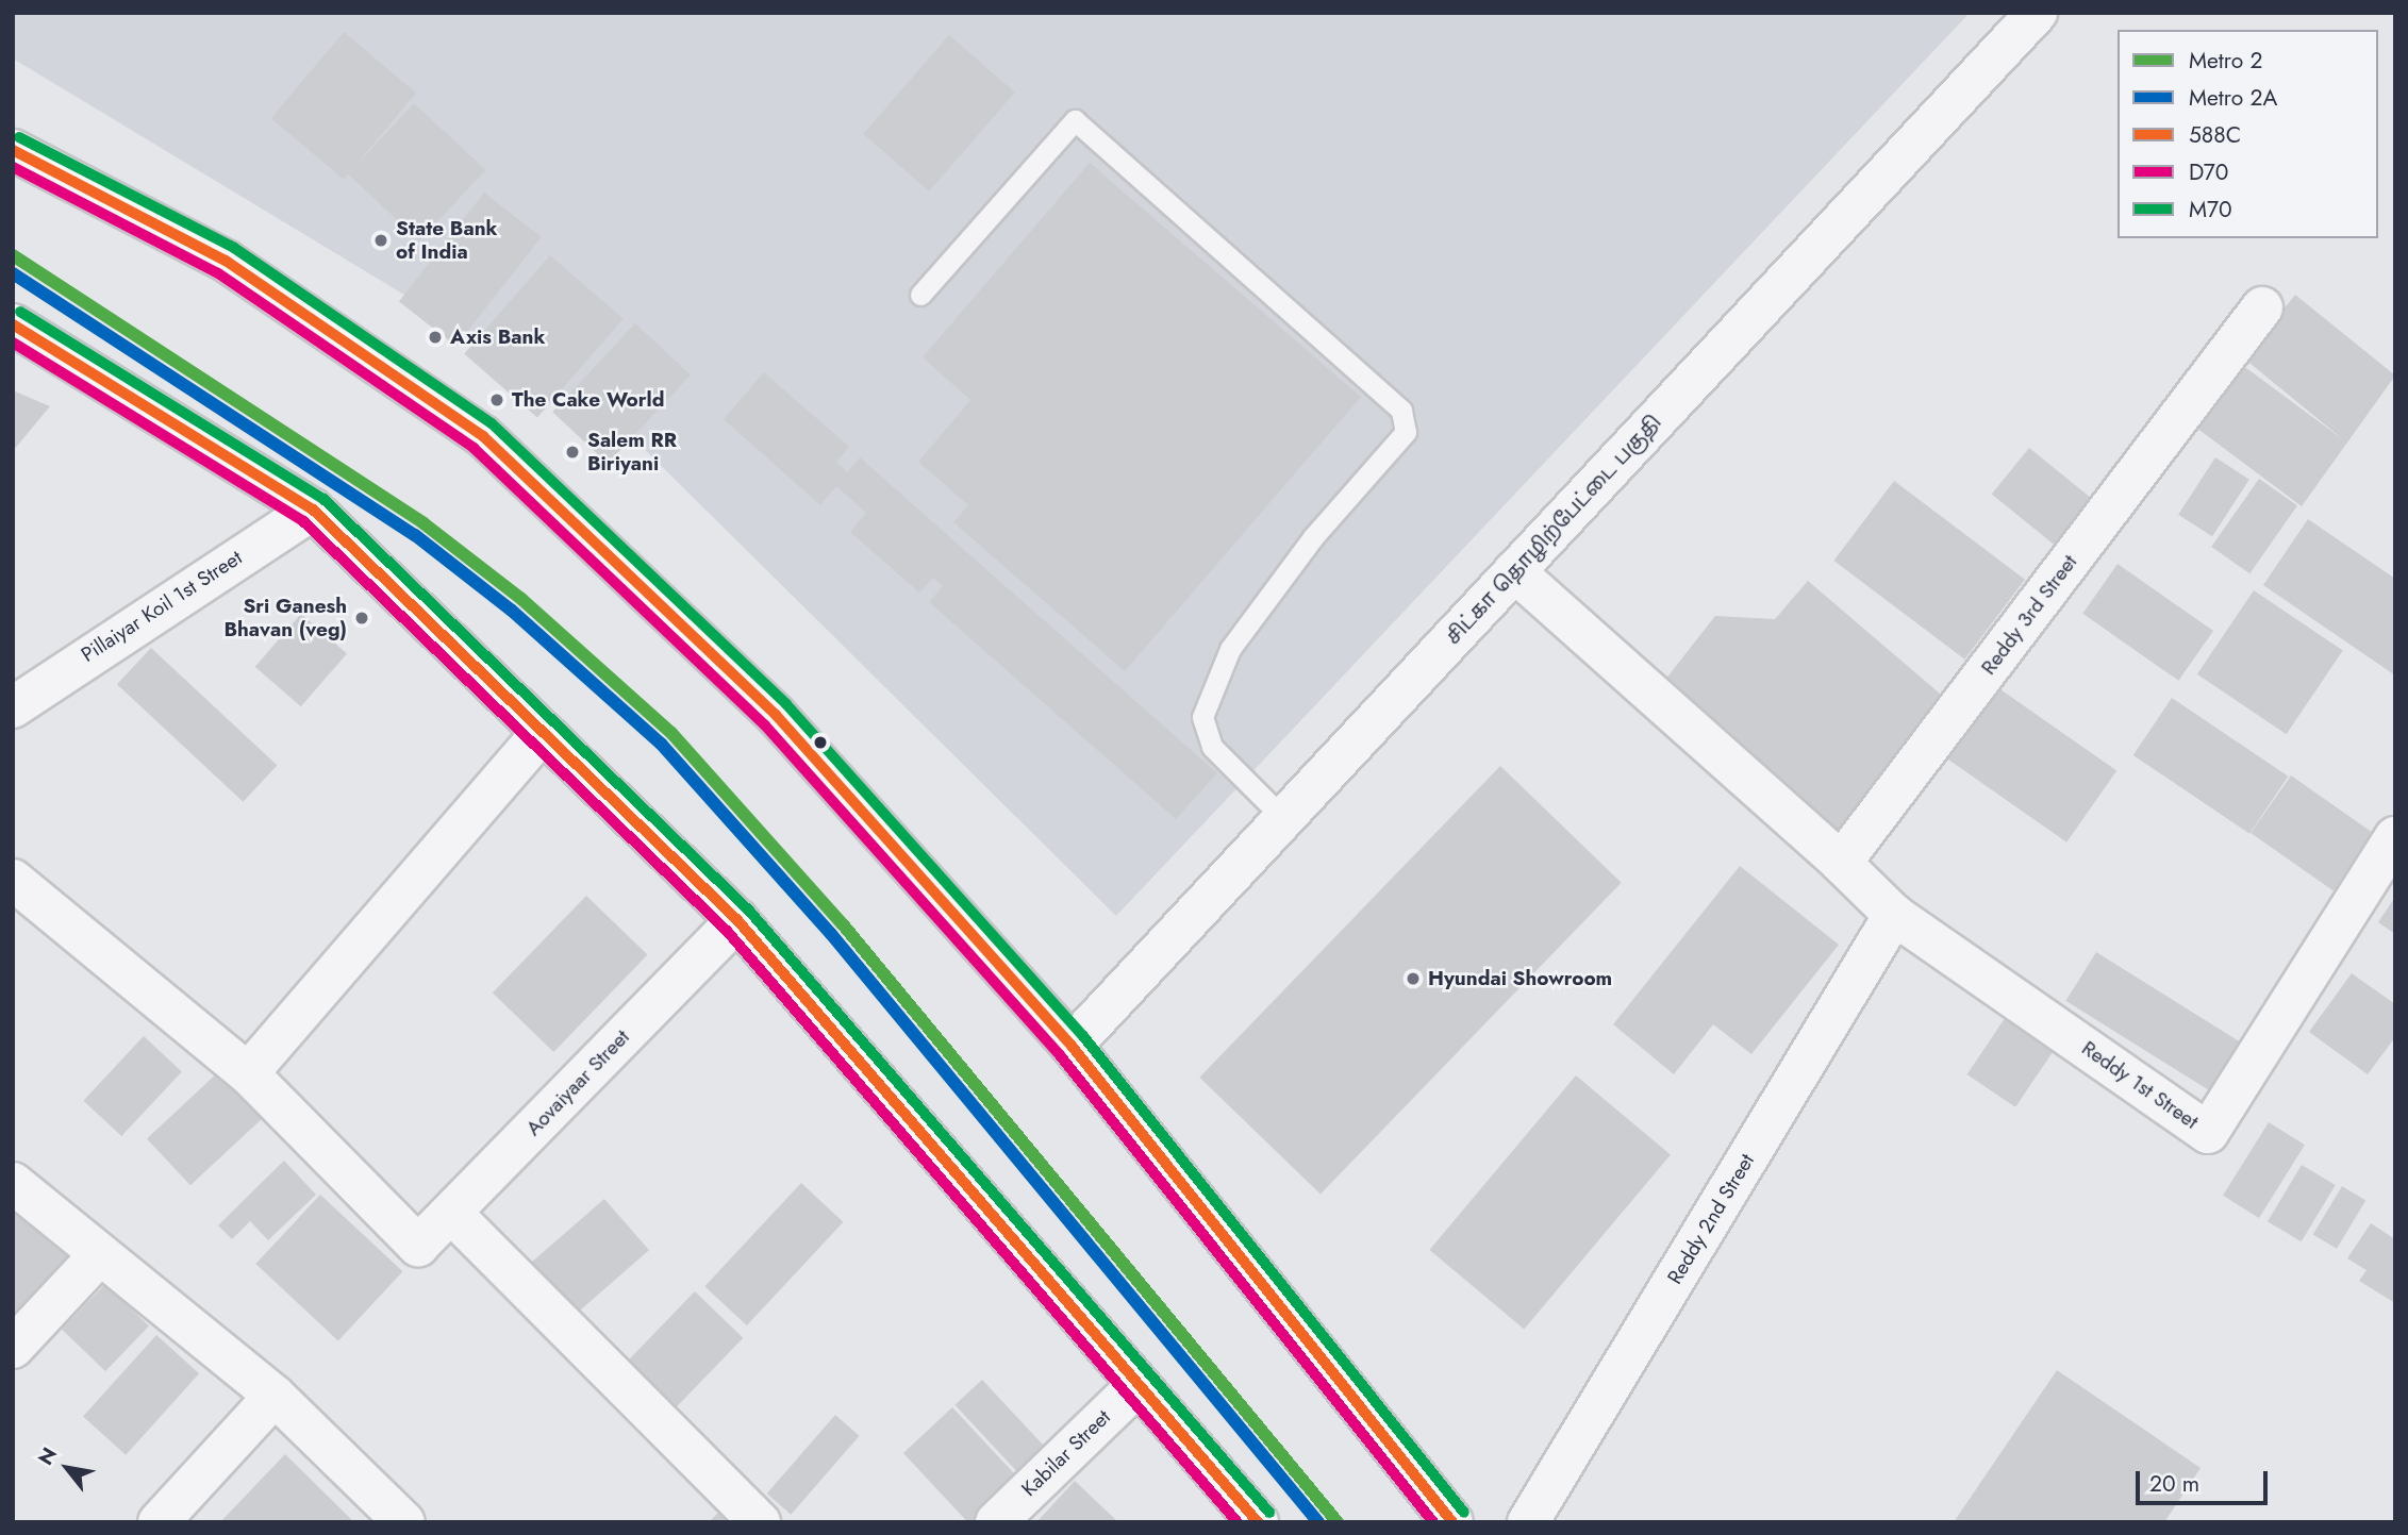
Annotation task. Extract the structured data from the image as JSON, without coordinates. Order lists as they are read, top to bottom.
{
  "streets": {
    "street": [
      "சிட்கா தொழிற்பேட்டை பகுதி",
      "Pillaiyar Koil 1st Street",
      "Reddy 3rd Street",
      "Aovaiyaar Street",
      "Reddy 1st Street",
      "Reddy 2nd Street",
      "Kabilar Street"
    ]
  },
  "crossings": [
    ["Reddy 1st Street", "Reddy 2nd Street"]
  ],
  "places": [
    "State Bank of India",
    "Axis Bank",
    "The Cake World",
    "Salem RR Biriyani",
    "Sri Ganesh Bhavan (veg)",
    "Hyundai Showroom"
  ],
  "lines": [
    "transit line M70",
    "transit line 588C",
    "transit line D70",
    "metro line 2",
    "metro line 2A"
  ],
  "legend": [
    "Metro 2",
    "Metro 2A",
    "588C",
    "D70",
    "M70"
  ],
  "scale_bar": "20 m",
  "north": "top left"
}
